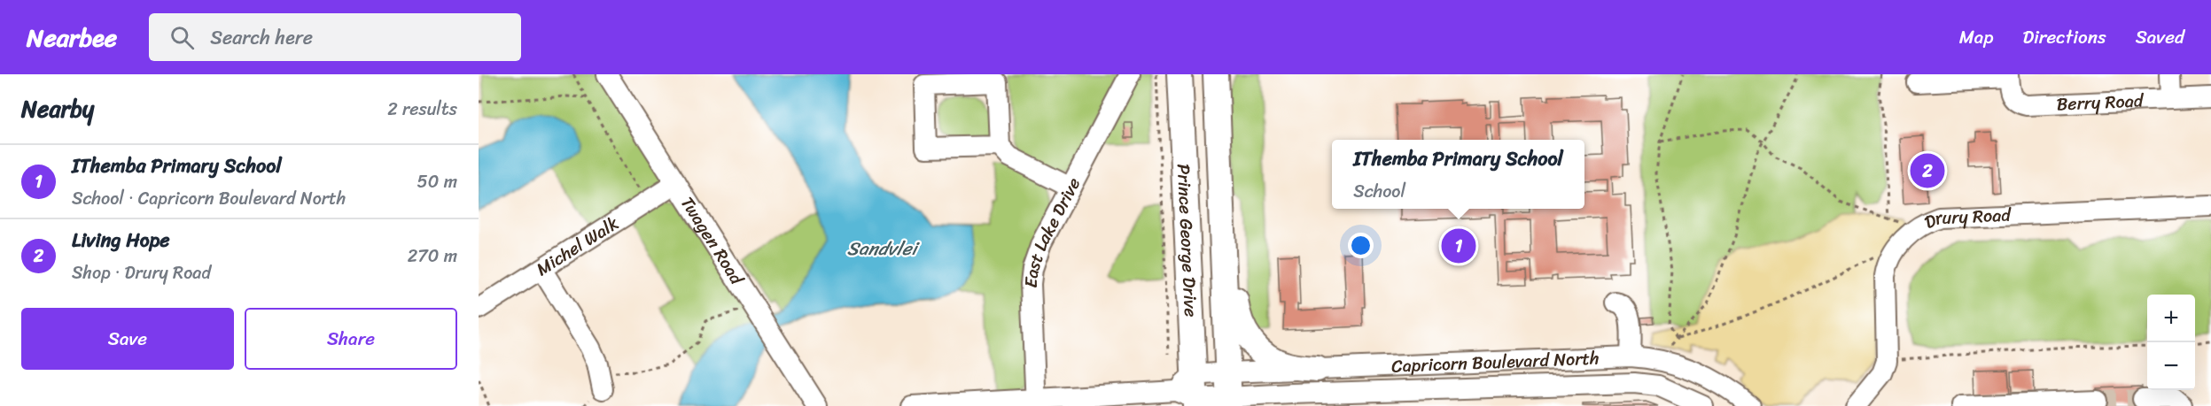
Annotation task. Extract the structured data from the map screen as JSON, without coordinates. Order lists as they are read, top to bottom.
{
  "streets": {
    "main road": ["Prince George Drive"],
    "street": [
      "Berry Road",
      "Drury Road",
      "East Lake Drive",
      "Twagen Road",
      "Michel Walk",
      "Capricorn Boulevard North"
    ]
  },
  "crossings": [
    ["Twagen Road", "Michel Walk"],
    ["Prince George Drive", "Capricorn Boulevard North"]
  ],
  "water": ["Sandvlei"],
  "page": {
    "header": "Nearbee",
    "search": "Search here",
    "nav": ["Map", "Directions", "Saved"],
    "heading": ["Nearby", "2 results"],
    "popup": ["IThemba Primary School", "School"],
    "list": [
      {
        "mark": "1",
        "name": "IThemba Primary School",
        "note": "School · Capricorn Boulevard North",
        "value": "50 m"
      },
      {
        "mark": "2",
        "name": "Living Hope",
        "note": "Shop · Drury Road",
        "value": "270 m"
      }
    ],
    "pins": ["2", "1"],
    "buttons": ["Save", "Share"],
    "map_buttons": ["+", "−"]
  }
}
